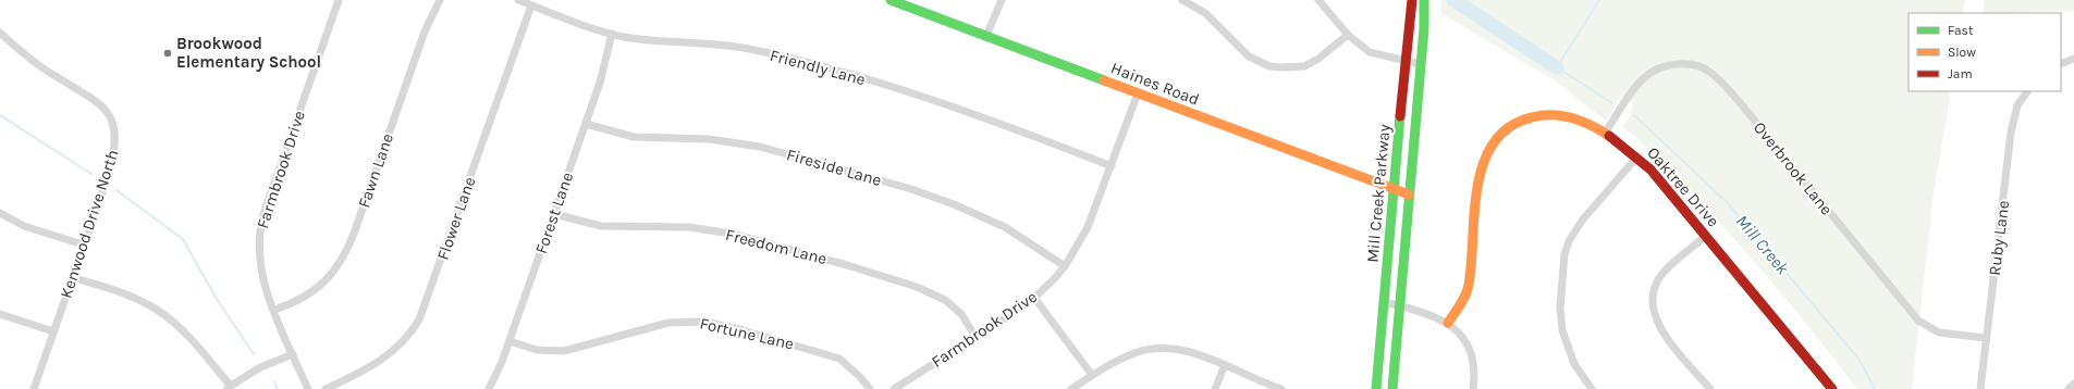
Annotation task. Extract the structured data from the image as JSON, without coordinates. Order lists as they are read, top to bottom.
{
  "streets": {
    "street": [
      "Friendly Lane",
      "Haines Road",
      "Fireside Lane",
      "Overbrook Lane",
      "Farmbrook Drive",
      "Fawn Lane",
      "Oaktree Drive",
      "Mill Creek Parkway",
      "Forest Lane",
      "Flower Lane",
      "Kenwood Drive North",
      "Ruby Lane",
      "Freedom Lane",
      "Fortune Lane"
    ]
  },
  "crossings": [
    ["Friendly Lane", "Farmbrook Drive"],
    ["Friendly Lane", "Forest Lane"],
    ["Friendly Lane", "Flower Lane"],
    ["Haines Road", "Farmbrook Drive"],
    ["Haines Road", "Mill Creek Parkway"],
    ["Fireside Lane", "Farmbrook Drive"],
    ["Fireside Lane", "Forest Lane"],
    ["Overbrook Lane", "Oaktree Drive"],
    ["Overbrook Lane", "Ruby Lane"],
    ["Farmbrook Drive", "Fawn Lane"],
    ["Farmbrook Drive", "Freedom Lane"],
    ["Forest Lane", "Freedom Lane"],
    ["Forest Lane", "Fortune Lane"]
  ],
  "water": ["Mill Creek"],
  "places": ["Brookwood Elementary School"],
  "legend": ["Fast", "Slow", "Jam"]
}
